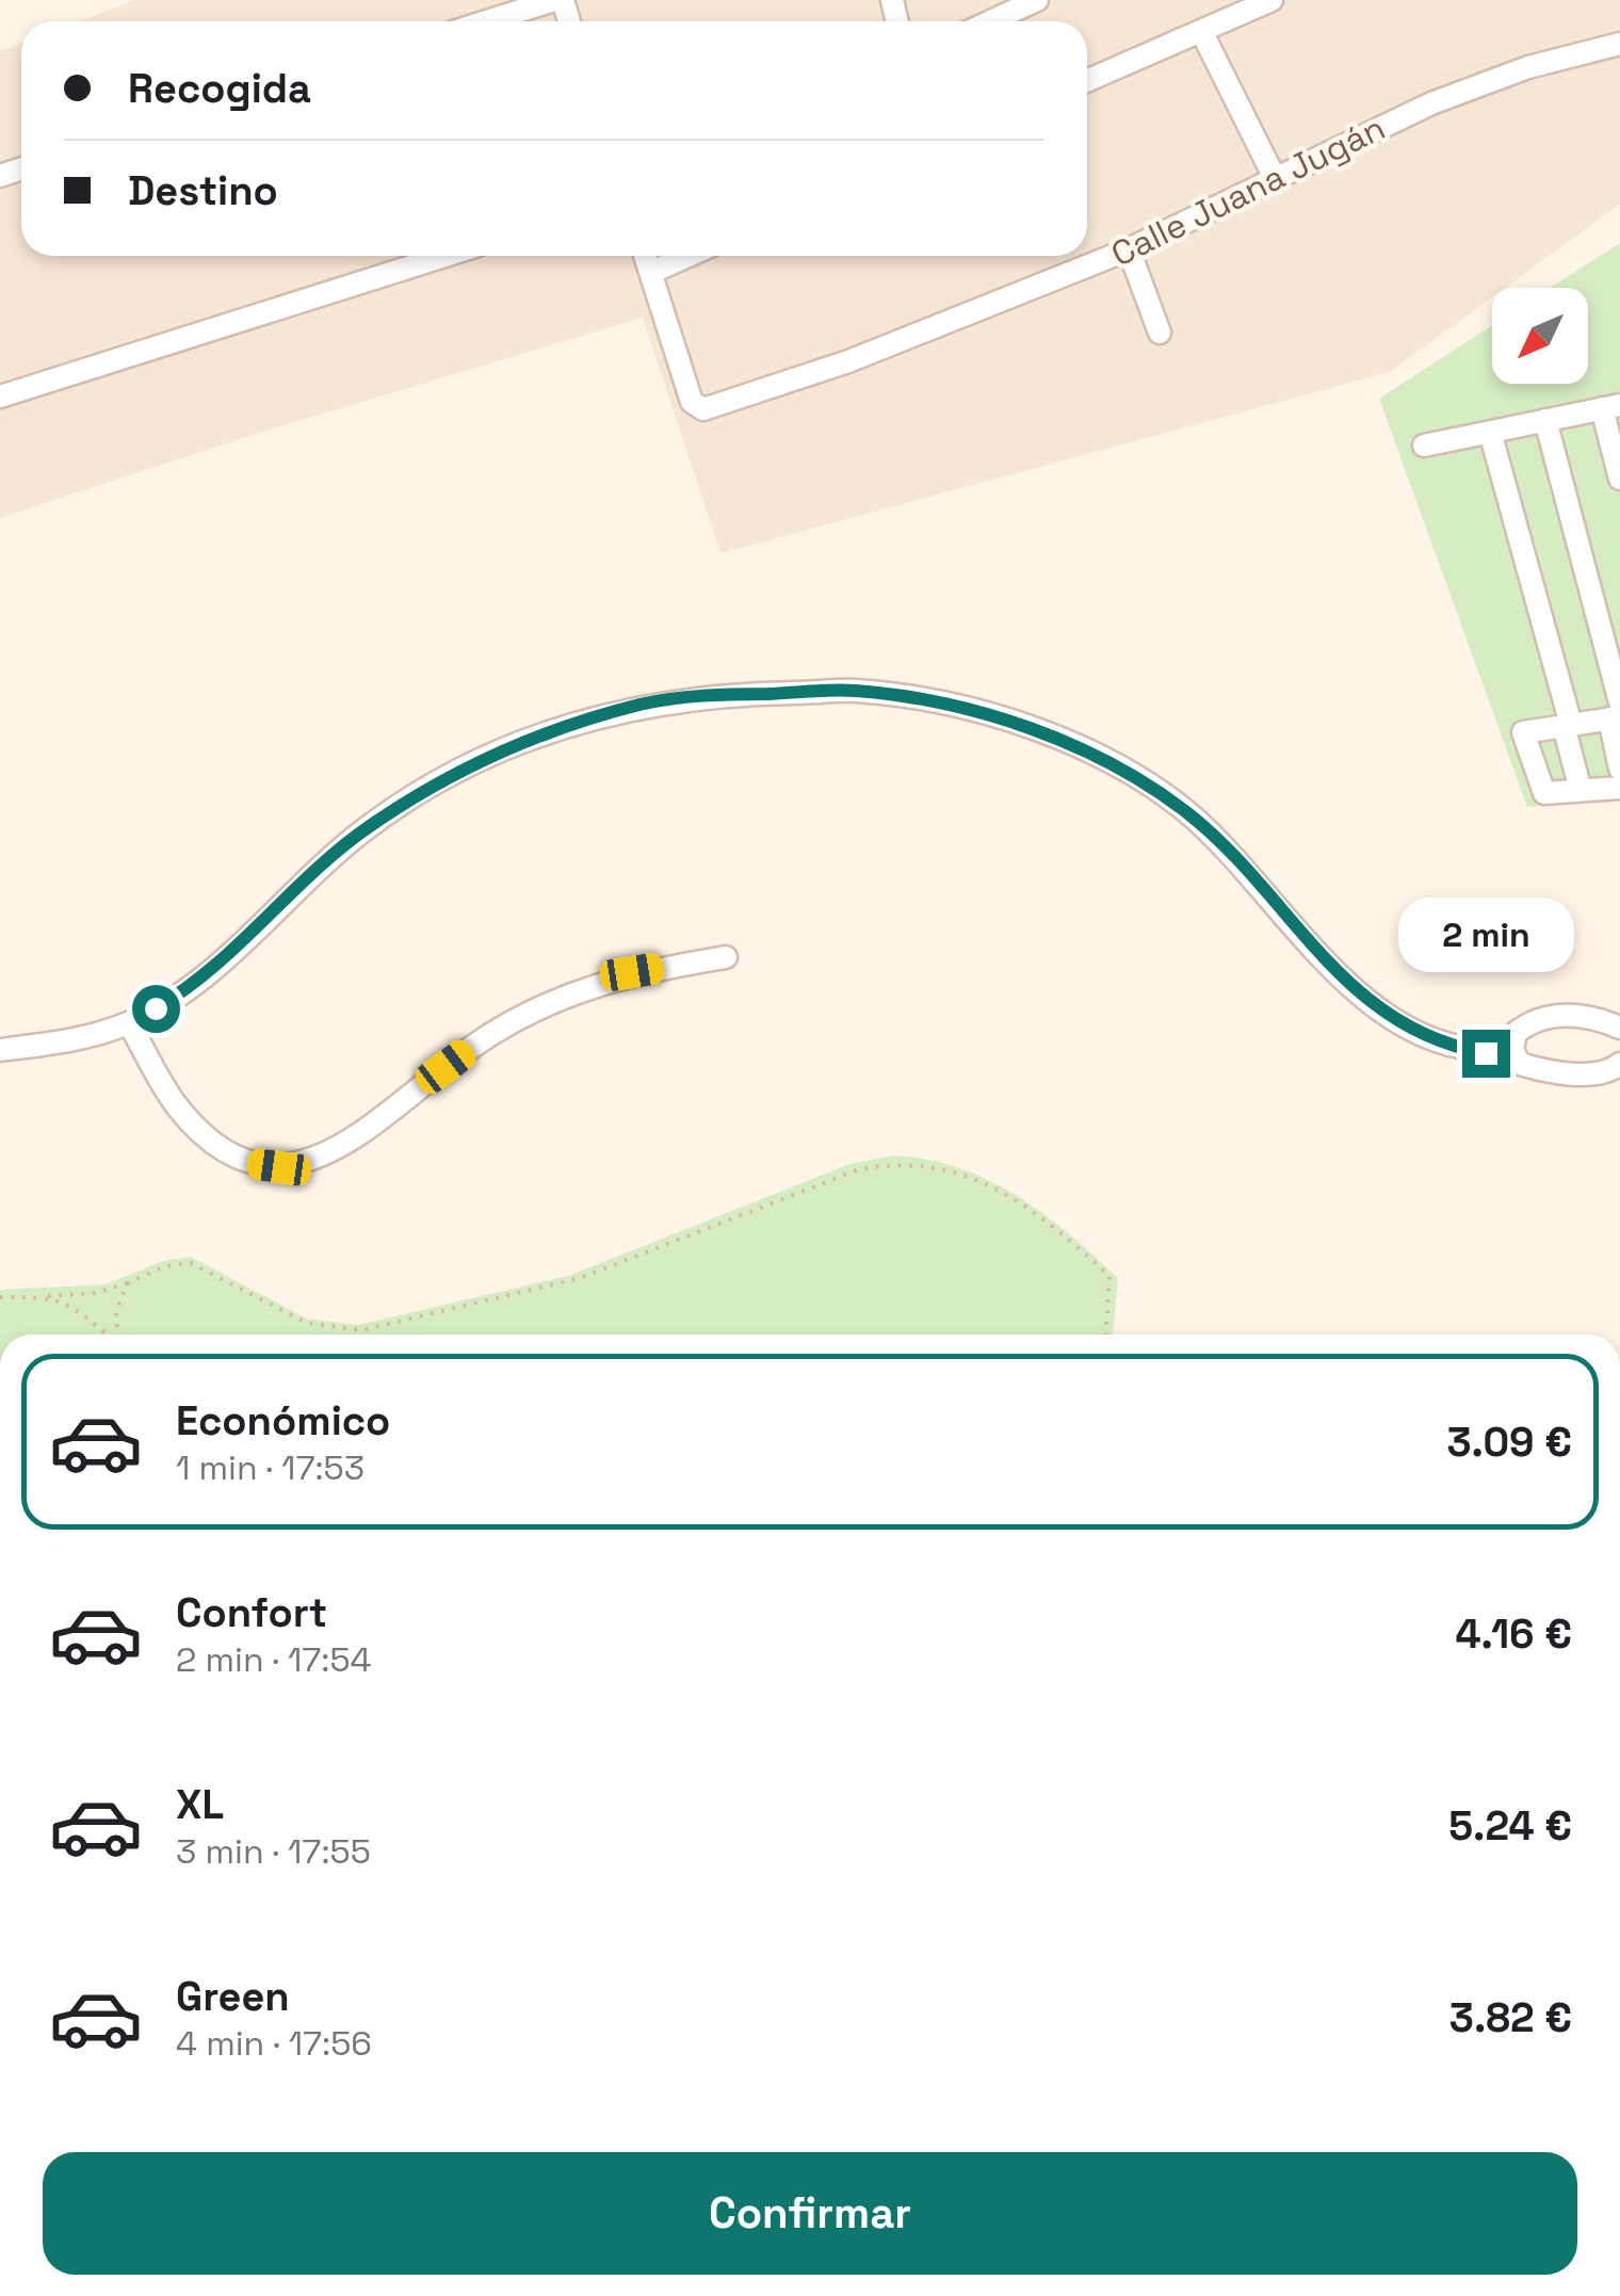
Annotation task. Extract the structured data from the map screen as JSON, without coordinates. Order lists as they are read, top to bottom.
{
  "streets": {
    "street": ["Calle Juana Jugán"]
  },
  "north": "bottom left",
  "page": {
    "banner": ["Recogida", "Destino"],
    "bubble": "2 min",
    "list": [
      {
        "name": "Económico",
        "note": "1 min · 17:53",
        "value": "3.09 €"
      },
      {
        "name": "Confort",
        "note": "2 min · 17:54",
        "value": "4.16 €"
      },
      {
        "name": "XL",
        "note": "3 min · 17:55",
        "value": "5.24 €"
      },
      {
        "name": "Green",
        "note": "4 min · 17:56",
        "value": "3.82 €"
      }
    ],
    "buttons": "Confirmar"
  }
}
